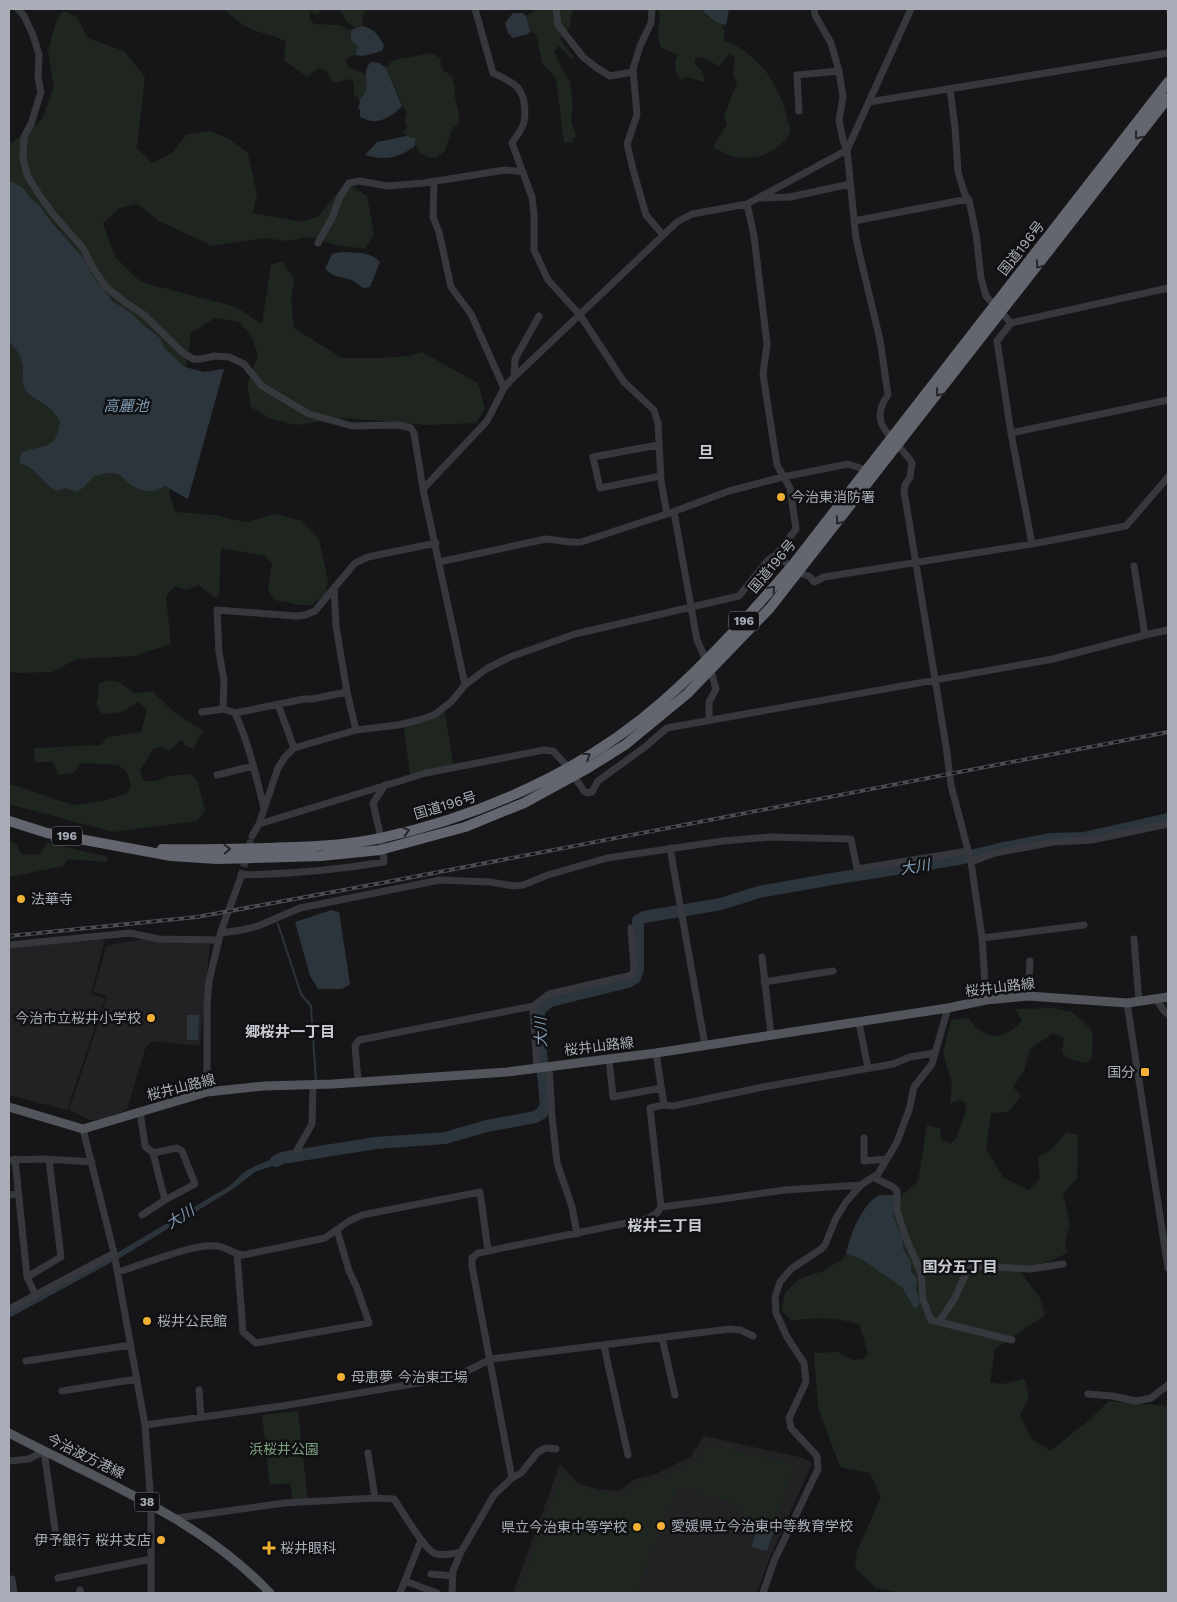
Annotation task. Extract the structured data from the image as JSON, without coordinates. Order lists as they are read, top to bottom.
{
  "streets": {
    "highway": ["国道196号", "196"],
    "main road": ["桜井山路線", "今治波方港線", "38"]
  },
  "districts": [
    "旦",
    "郷桜井一丁目",
    "桜井三丁目",
    "国分五丁目"
  ],
  "water": ["高麗池", "大川"],
  "parks": ["浜桜井公園"],
  "places": {
    "other": [
      "今治東消防署",
      "法華寺",
      "今治市立桜井小学校",
      "桜井公民館",
      "母恵夢 今治東工場",
      "愛媛県立今治東中等教育学校",
      "県立今治東中等学校",
      "伊予銀行 桜井支店"
    ],
    "transit": ["国分"],
    "health": ["桜井眼科"]
  }
}
